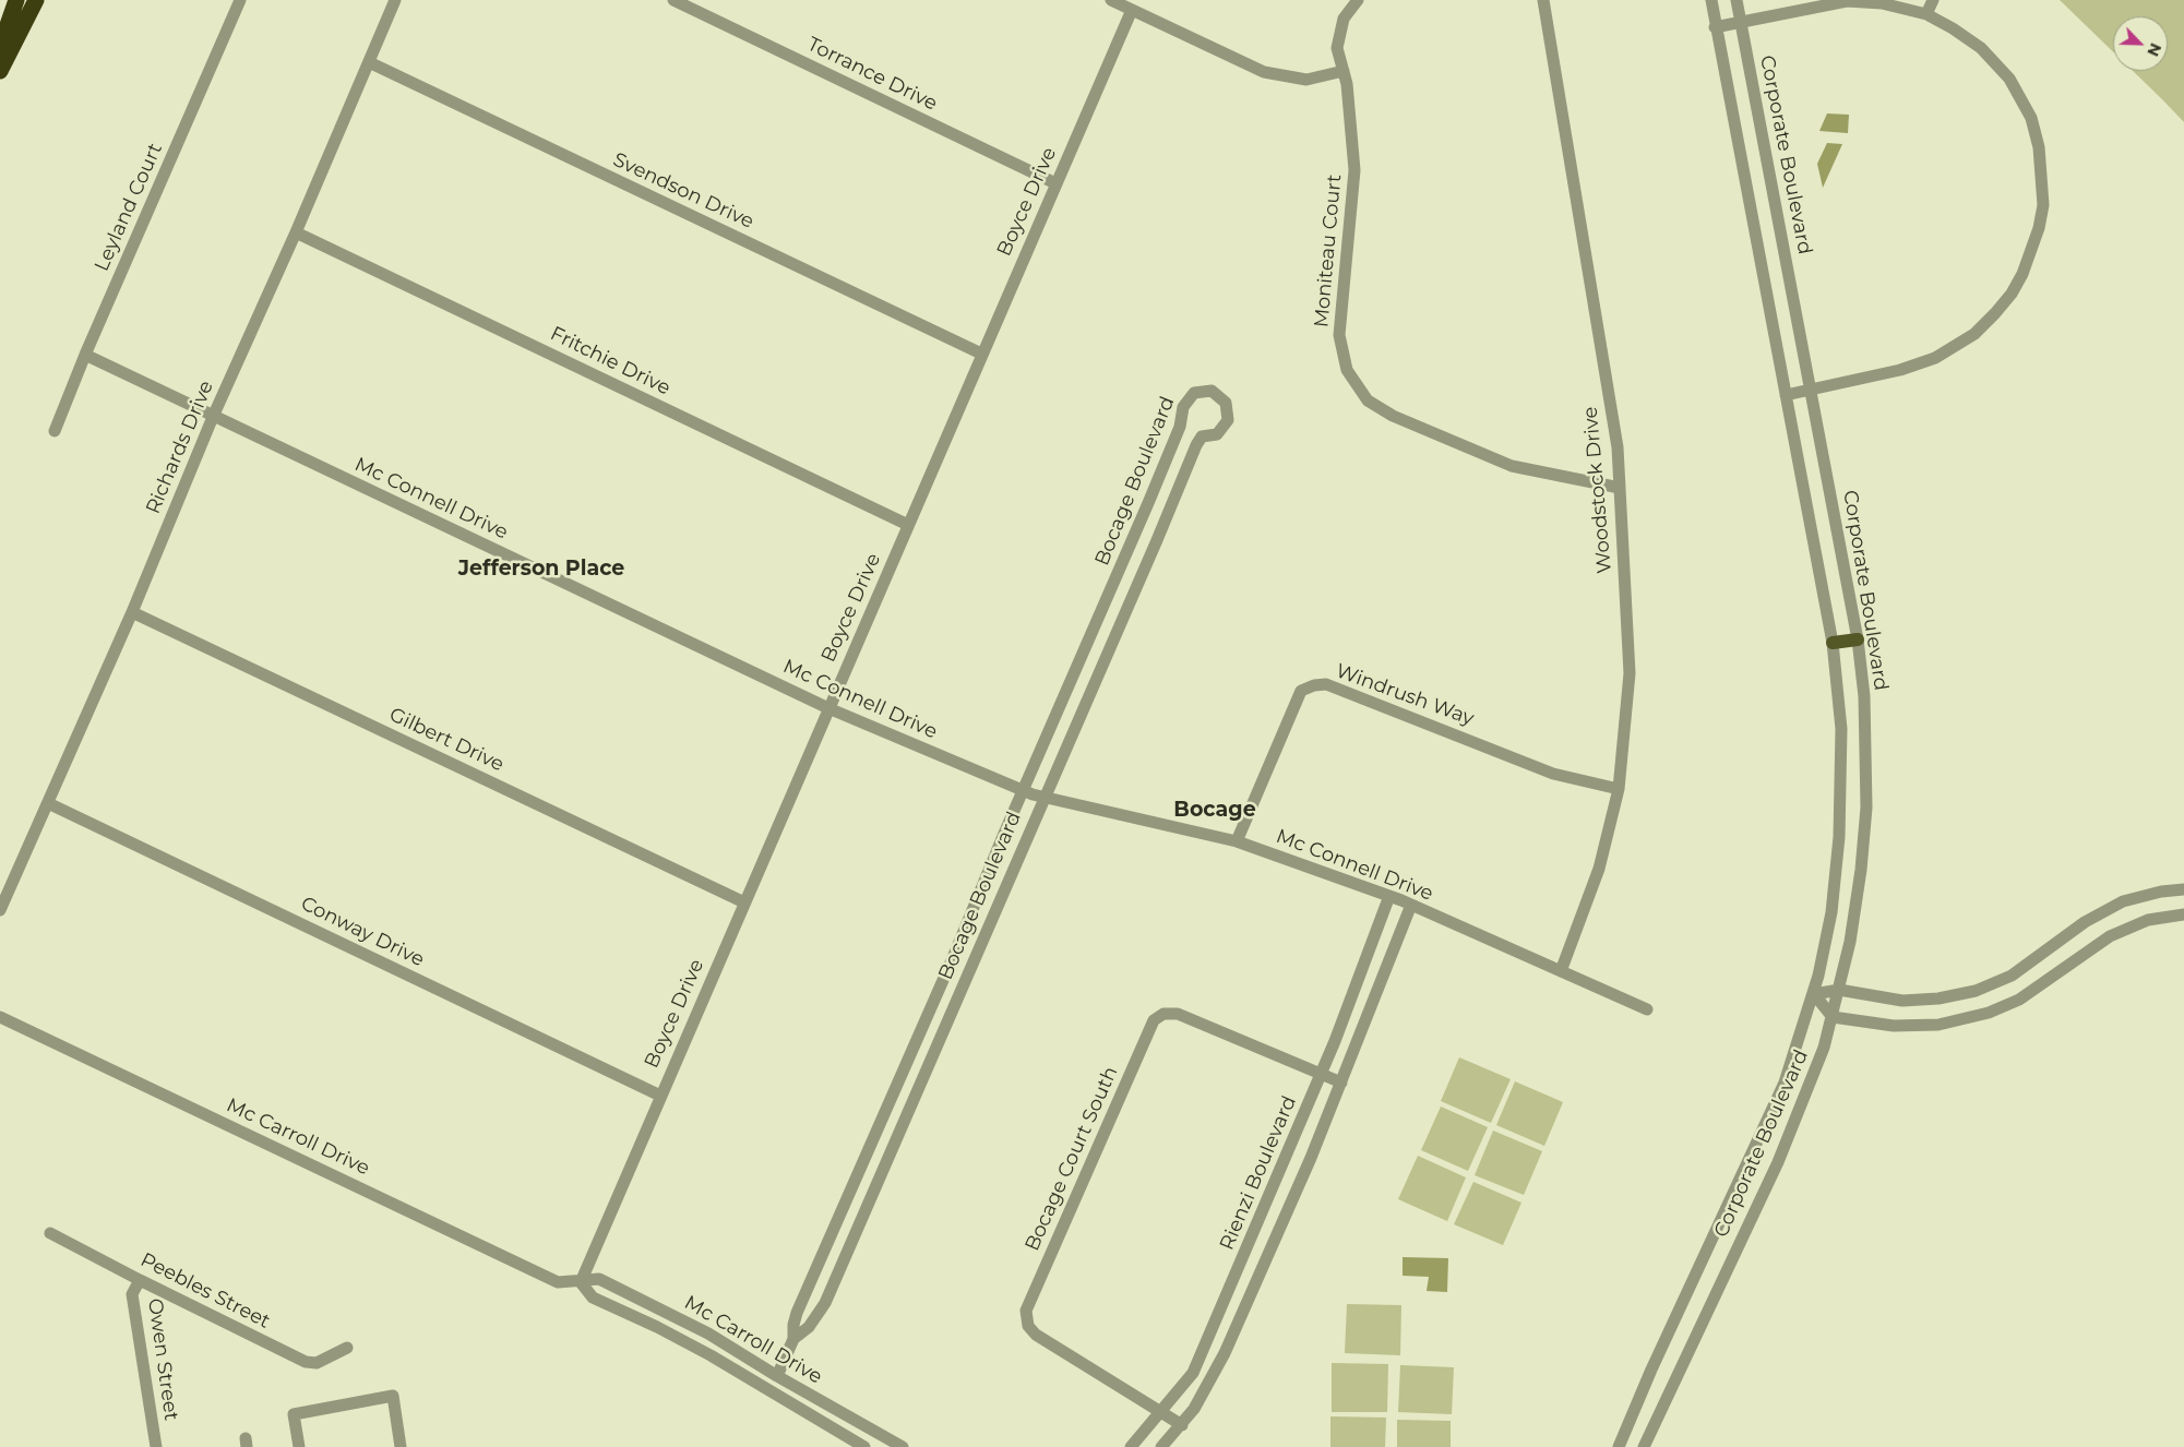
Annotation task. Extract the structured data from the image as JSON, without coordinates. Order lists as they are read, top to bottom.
{
  "streets": {
    "street": [
      "Torrance Drive",
      "Corporate Boulevard",
      "Svendson Drive",
      "Boyce Drive",
      "Leyland Court",
      "Moniteau Court",
      "Fritchie Drive",
      "Richards Drive",
      "Bocage Boulevard",
      "Woodstock Drive",
      "Mc Connell Drive",
      "Windrush Way",
      "Gilbert Drive",
      "Conway Drive",
      "Mc Carroll Drive",
      "Bocage Court South",
      "Rienzi Boulevard",
      "Peebles Street",
      "Owen Street"
    ]
  },
  "crossings": [
    ["Torrance Drive", "Boyce Drive"],
    ["Svendson Drive", "Boyce Drive"],
    ["Svendson Drive", "Richards Drive"],
    ["Boyce Drive", "Fritchie Drive"],
    ["Boyce Drive", "Mc Connell Drive"],
    ["Boyce Drive", "Gilbert Drive"],
    ["Boyce Drive", "Conway Drive"],
    ["Boyce Drive", "Mc Carroll Drive"],
    ["Leyland Court", "Mc Connell Drive"],
    ["Moniteau Court", "Woodstock Drive"],
    ["Fritchie Drive", "Richards Drive"],
    ["Richards Drive", "Mc Connell Drive"],
    ["Richards Drive", "Gilbert Drive"],
    ["Richards Drive", "Conway Drive"],
    ["Bocage Boulevard", "Mc Connell Drive"],
    ["Bocage Boulevard", "Mc Carroll Drive"],
    ["Woodstock Drive", "Mc Connell Drive"],
    ["Woodstock Drive", "Windrush Way"],
    ["Mc Connell Drive", "Windrush Way"],
    ["Mc Connell Drive", "Rienzi Boulevard"],
    ["Bocage Court South", "Rienzi Boulevard"],
    ["Peebles Street", "Owen Street"]
  ],
  "districts": ["Jefferson Place", "Bocage"],
  "north": "bottom right"
}
